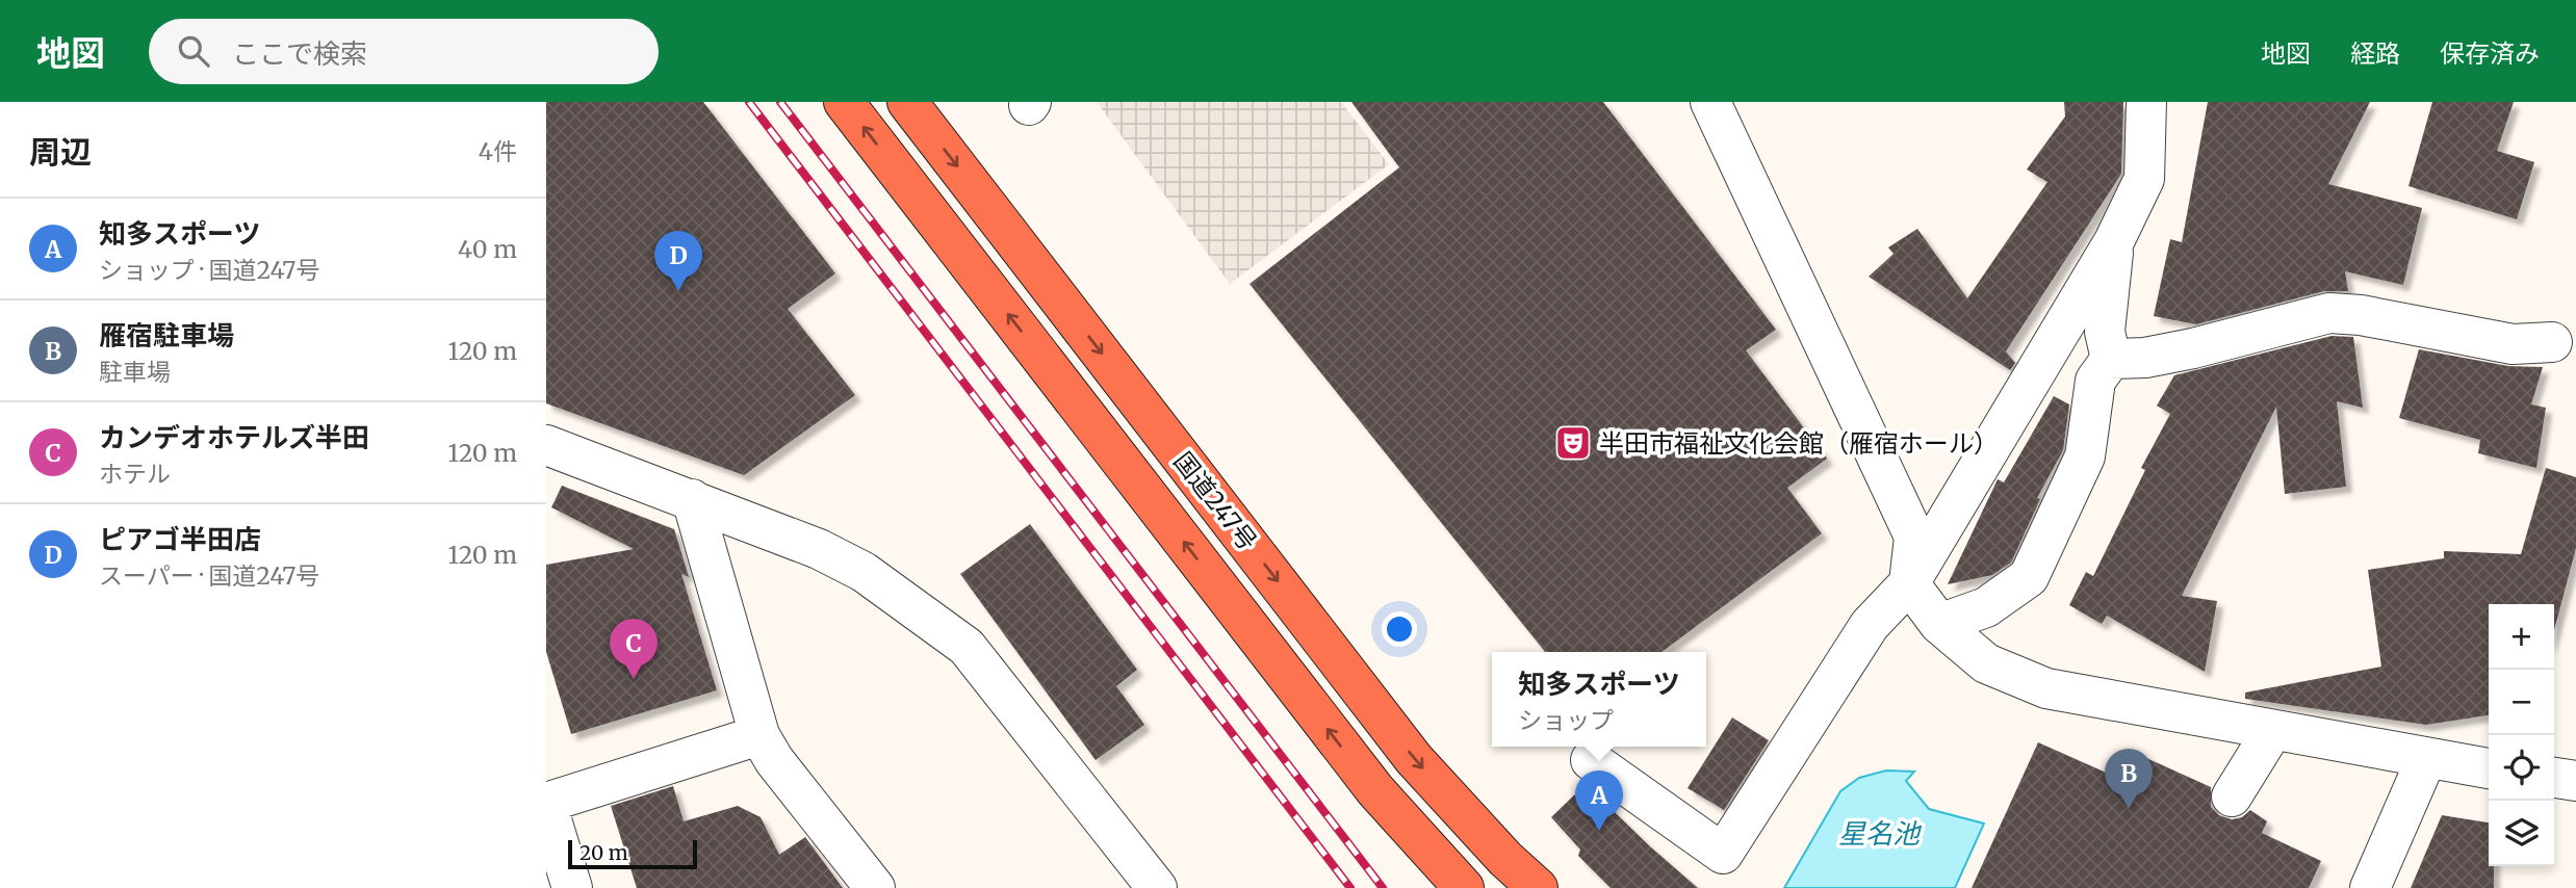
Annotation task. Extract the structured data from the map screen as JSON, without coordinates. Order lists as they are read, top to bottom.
{
  "streets": {
    "highway": ["国道247号"]
  },
  "water": ["星名池"],
  "places": {
    "theatre": ["半田市福祉文化会館（雁宿ホール）"]
  },
  "scale_bar": "20 m",
  "page": {
    "header": "地図",
    "search": "ここで検索",
    "nav": ["地図", "経路", "保存済み"],
    "heading": ["周辺", "4件"],
    "list": [
      {
        "mark": "A",
        "name": "知多スポーツ",
        "note": "ショップ · 国道247号",
        "value": "40 m"
      },
      {
        "mark": "B",
        "name": "雁宿駐車場",
        "note": "駐車場",
        "value": "120 m"
      },
      {
        "mark": "C",
        "name": "カンデオホテルズ半田",
        "note": "ホテル",
        "value": "120 m"
      },
      {
        "mark": "D",
        "name": "ピアゴ半田店",
        "note": "スーパー · 国道247号",
        "value": "120 m"
      }
    ],
    "pins": [
      "D",
      "C",
      "B",
      "A"
    ],
    "map_buttons": ["+", "−"],
    "popup": ["知多スポーツ", "ショップ"],
    "scale": "20 m"
  }
}
